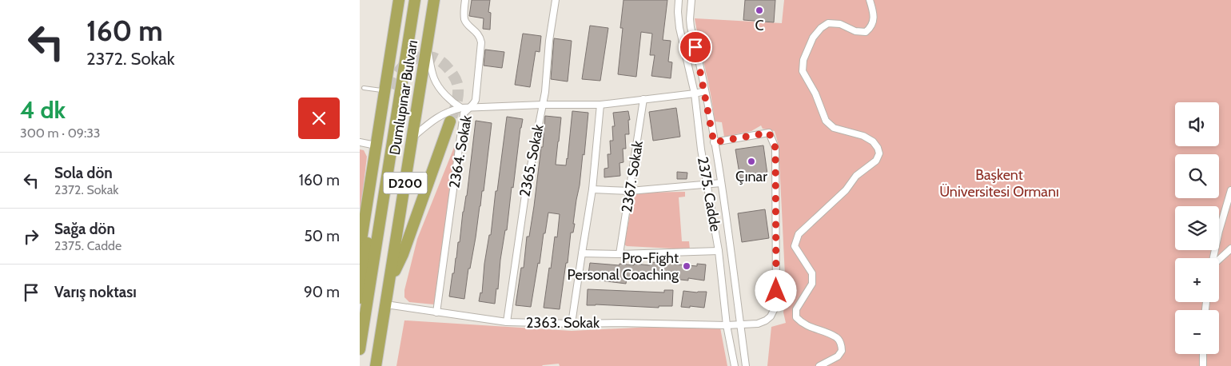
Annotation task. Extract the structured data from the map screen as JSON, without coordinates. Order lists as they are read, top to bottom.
{
  "streets": {
    "highway": ["Dumlupınar Bulvarı", "D200"],
    "street": [
      "2364. Sokak",
      "2365. Sokak",
      "2367. Sokak",
      "2375. Cadde",
      "2363. Sokak"
    ]
  },
  "crossings": [
    ["Dumlupınar Bulvarı", "2363. Sokak"],
    ["2364. Sokak", "2363. Sokak"],
    ["2365. Sokak", "2363. Sokak"],
    ["2375. Cadde", "2363. Sokak"]
  ],
  "parks": ["Başkent Üniversitesi Ormanı"],
  "places": ["C", "Çınar", "Pro-Fight Personal Coaching"],
  "page": {
    "turn": ["160 m", "2372. Sokak"],
    "heading": ["4 dk", "300 m · 09:33"],
    "map_buttons": ["+", "−"],
    "list": [
      {
        "name": "Sola dön",
        "note": "2372. Sokak",
        "value": "160 m"
      },
      {
        "name": "Sağa dön",
        "note": "2375. Cadde",
        "value": "50 m"
      },
      {
        "name": "Varış noktası",
        "value": "90 m"
      }
    ]
  }
}
